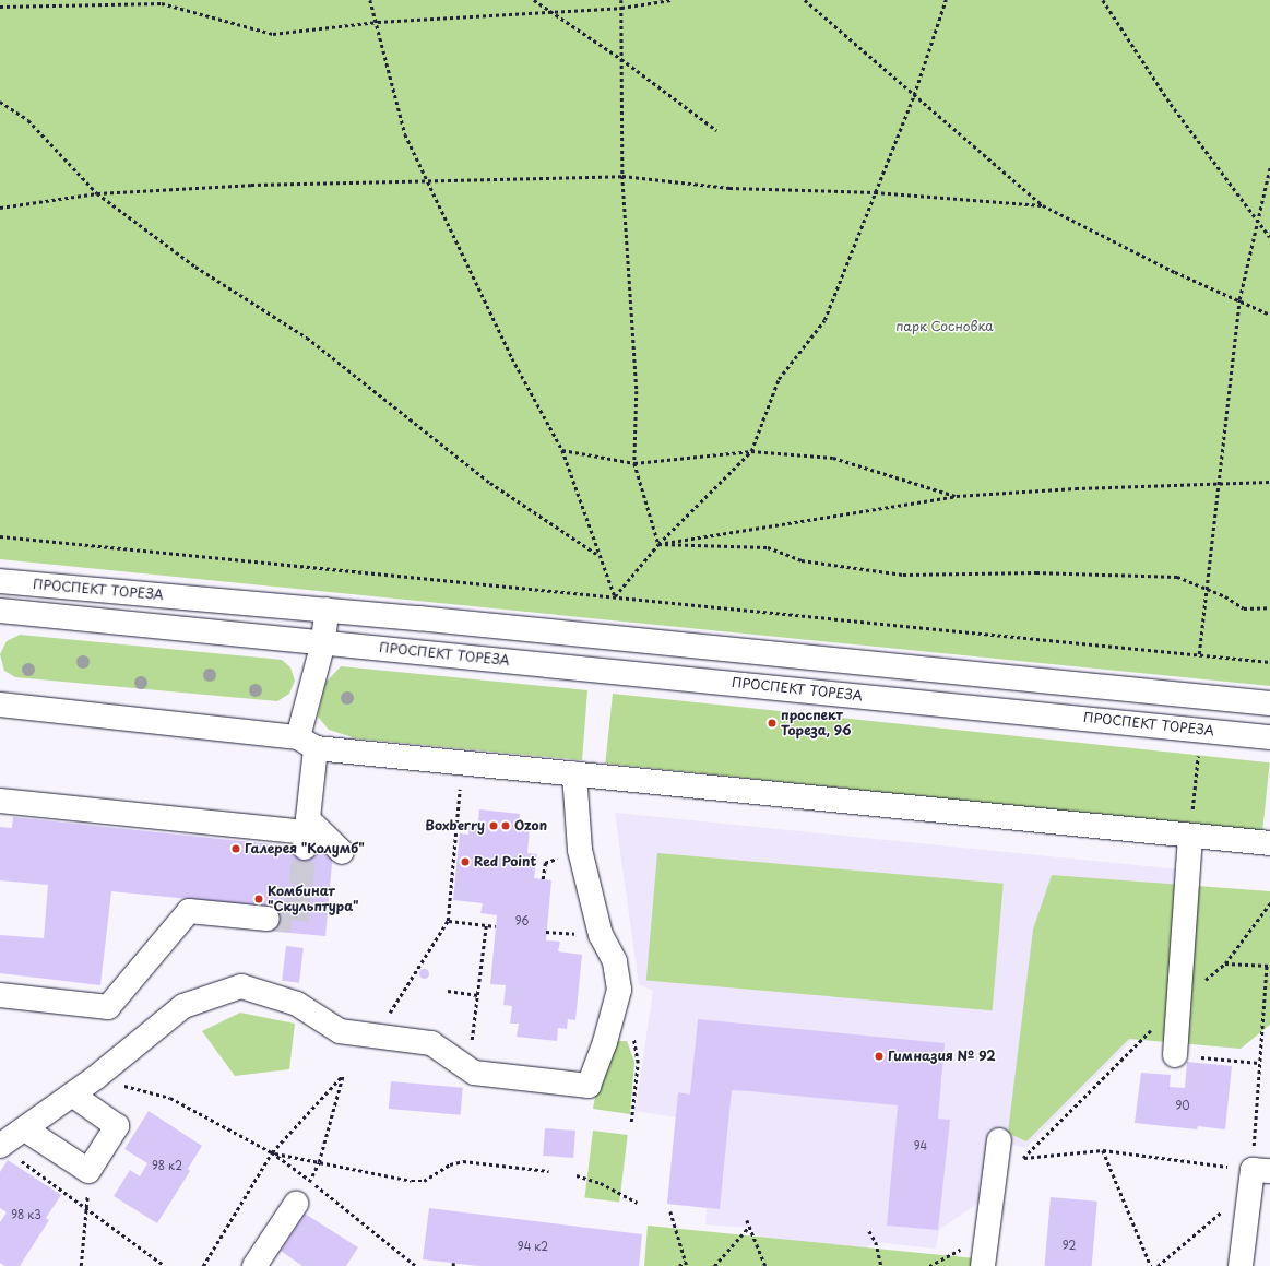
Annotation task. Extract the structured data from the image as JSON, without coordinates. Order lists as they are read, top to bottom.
{
  "streets": {
    "main road": ["ПРОСПЕКТ ТОРЕЗА"]
  },
  "parks": ["парк Сосновка"],
  "places": [
    "проспект Тореза, 96",
    "Boxberry",
    "Ozon",
    "Галерея \"Колумб\"",
    "Red Point",
    "Комбинат \"Скульптура\"",
    "Гимназия № 92"
  ],
  "house_numbers": [
    "96",
    "90",
    "94",
    "98 к2",
    "98 к3",
    "92",
    "94 к2"
  ]
}
